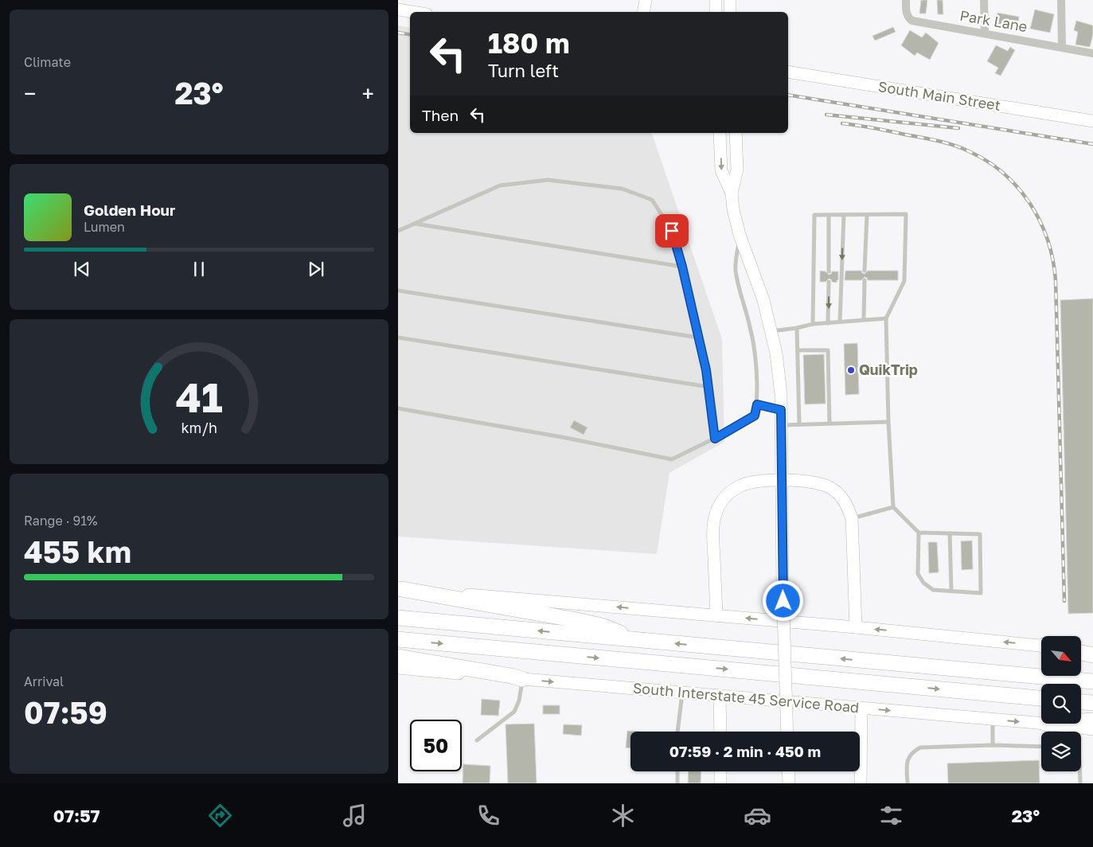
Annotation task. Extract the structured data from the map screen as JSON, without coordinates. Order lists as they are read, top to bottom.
{
  "streets": {
    "main road": ["South Main Street", "South Interstate 45 Service Road"],
    "street": ["Park Lane"]
  },
  "places": ["QuikTrip"],
  "north": "bottom right",
  "page": {
    "tile": [
      "Climate",
      ["Range · 91%", "455 km"],
      ["Arrival", "07:59"]
    ],
    "turn": ["180 m", "Turn left"],
    "heat": ["−", "23°", "+"],
    "then": "Then",
    "song": ["Golden Hour", "Lumen"],
    "limit": "50",
    "trip": "07:59 · 2 min · 450 m",
    "tabs": ["07:57", "23°"],
    "gauge": ["41", "km/h"]
  }
}
